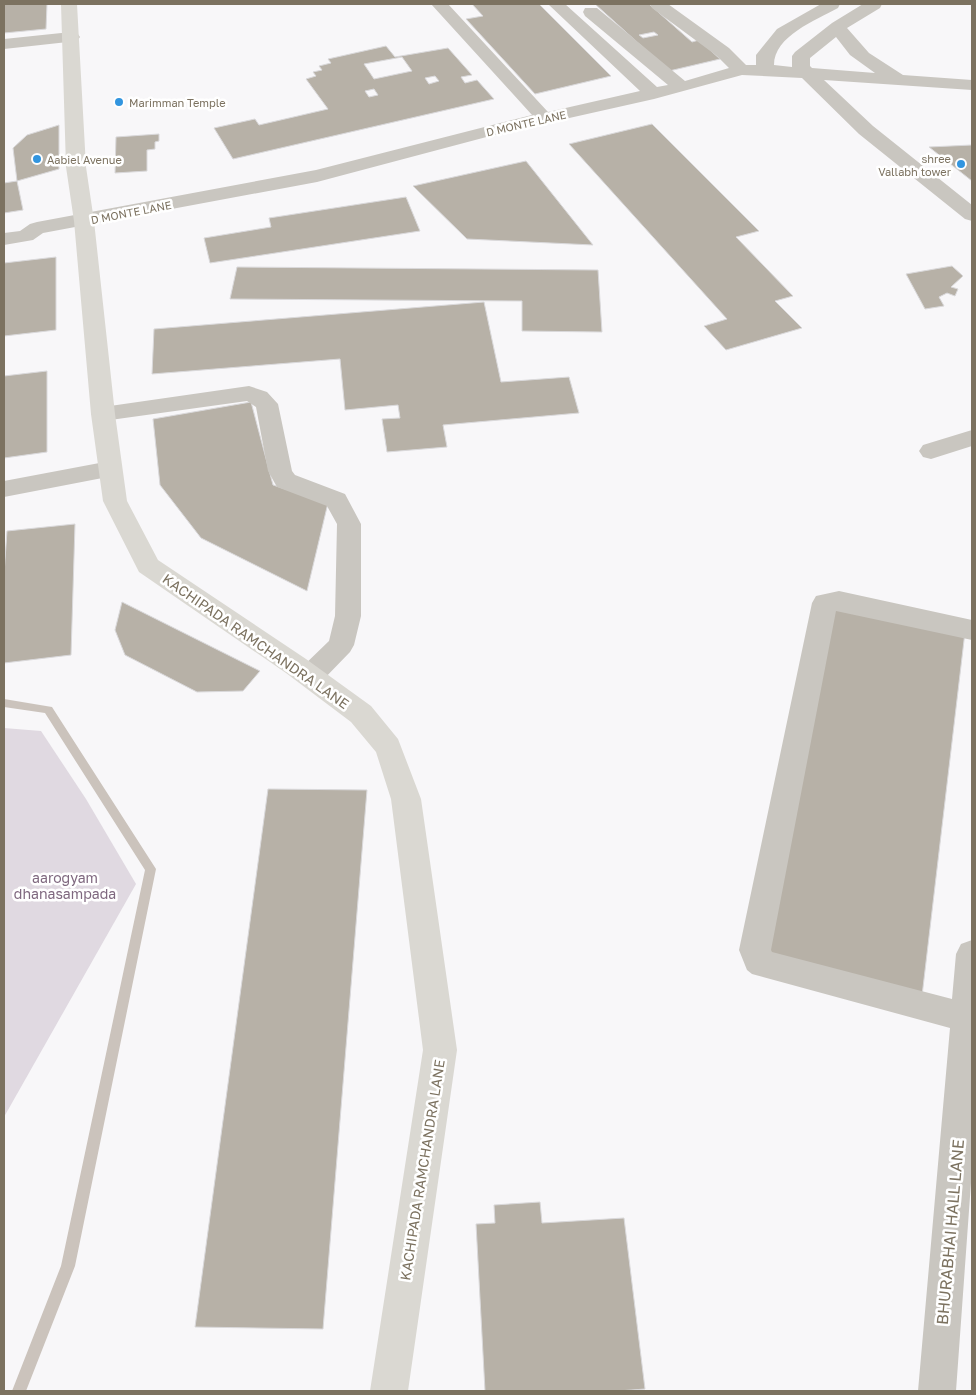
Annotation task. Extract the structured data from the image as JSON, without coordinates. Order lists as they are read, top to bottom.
{
  "streets": {
    "main road": ["KACHIPADA RAMCHANDRA LANE"],
    "street": ["D MONTE LANE", "BHURABHAI HALL LANE"]
  },
  "crossings": [
    ["D MONTE LANE", "KACHIPADA RAMCHANDRA LANE"]
  ],
  "parks": ["aarogyam dhanasampada"],
  "places": ["Marimman Temple", "Aabiel Avenue", "shree Vallabh tower"]
}
